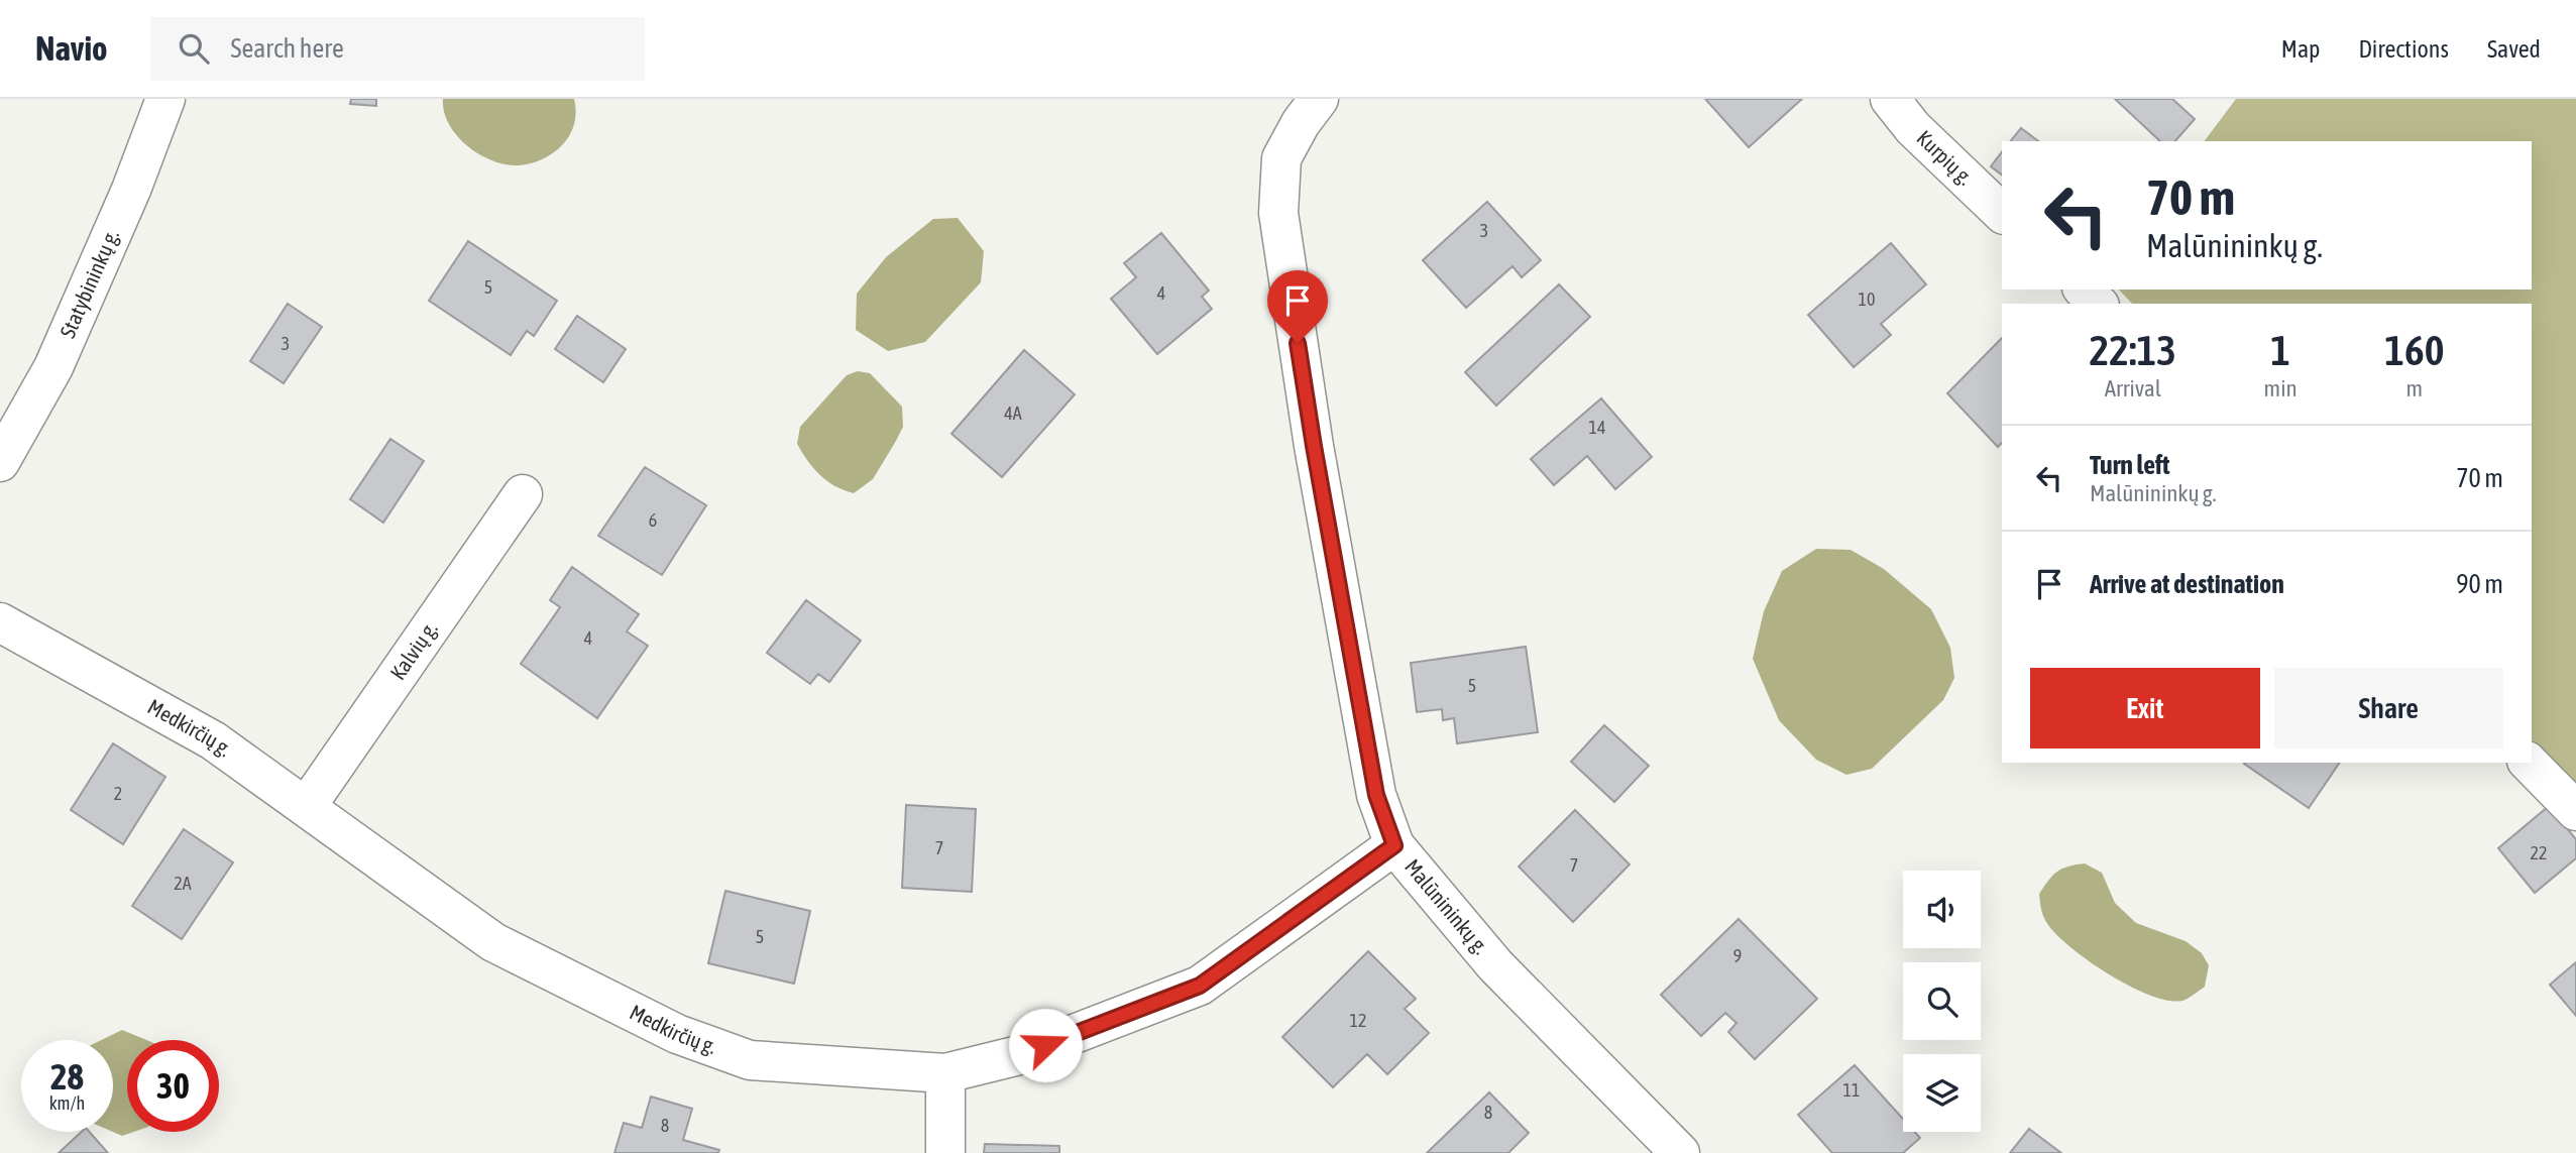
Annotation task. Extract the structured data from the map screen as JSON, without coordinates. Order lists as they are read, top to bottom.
{
  "streets": {
    "street": [
      "Kurpių g.",
      "Statybininkų g.",
      "Kalvių g.",
      "Medkirčių g.",
      "Malūnininkų g."
    ]
  },
  "crossings": [
    ["Kalvių g.", "Medkirčių g."],
    ["Medkirčių g.", "Malūnininkų g."]
  ],
  "house_numbers": [
    "3",
    "5",
    "4",
    "10",
    "3",
    "4A",
    "14",
    "6",
    "4",
    "5",
    "2",
    "7",
    "22",
    "7",
    "2A",
    "5",
    "9",
    "12",
    "11",
    "8",
    "8"
  ],
  "page": {
    "header": "Navio",
    "search": "Search here",
    "nav": ["Map", "Directions", "Saved"],
    "turn": ["70 m", "Malūnininkų g."],
    "eta": [
      "22:13",
      "Arrival",
      "1",
      "min",
      "160",
      "m"
    ],
    "list": [
      {
        "name": "Turn left",
        "note": "Malūnininkų g.",
        "value": "70 m"
      },
      {
        "name": "Arrive at destination",
        "value": "90 m"
      }
    ],
    "buttons": ["Exit", "Share"],
    "speed": "28 km/h",
    "limit": "30"
  }
}
